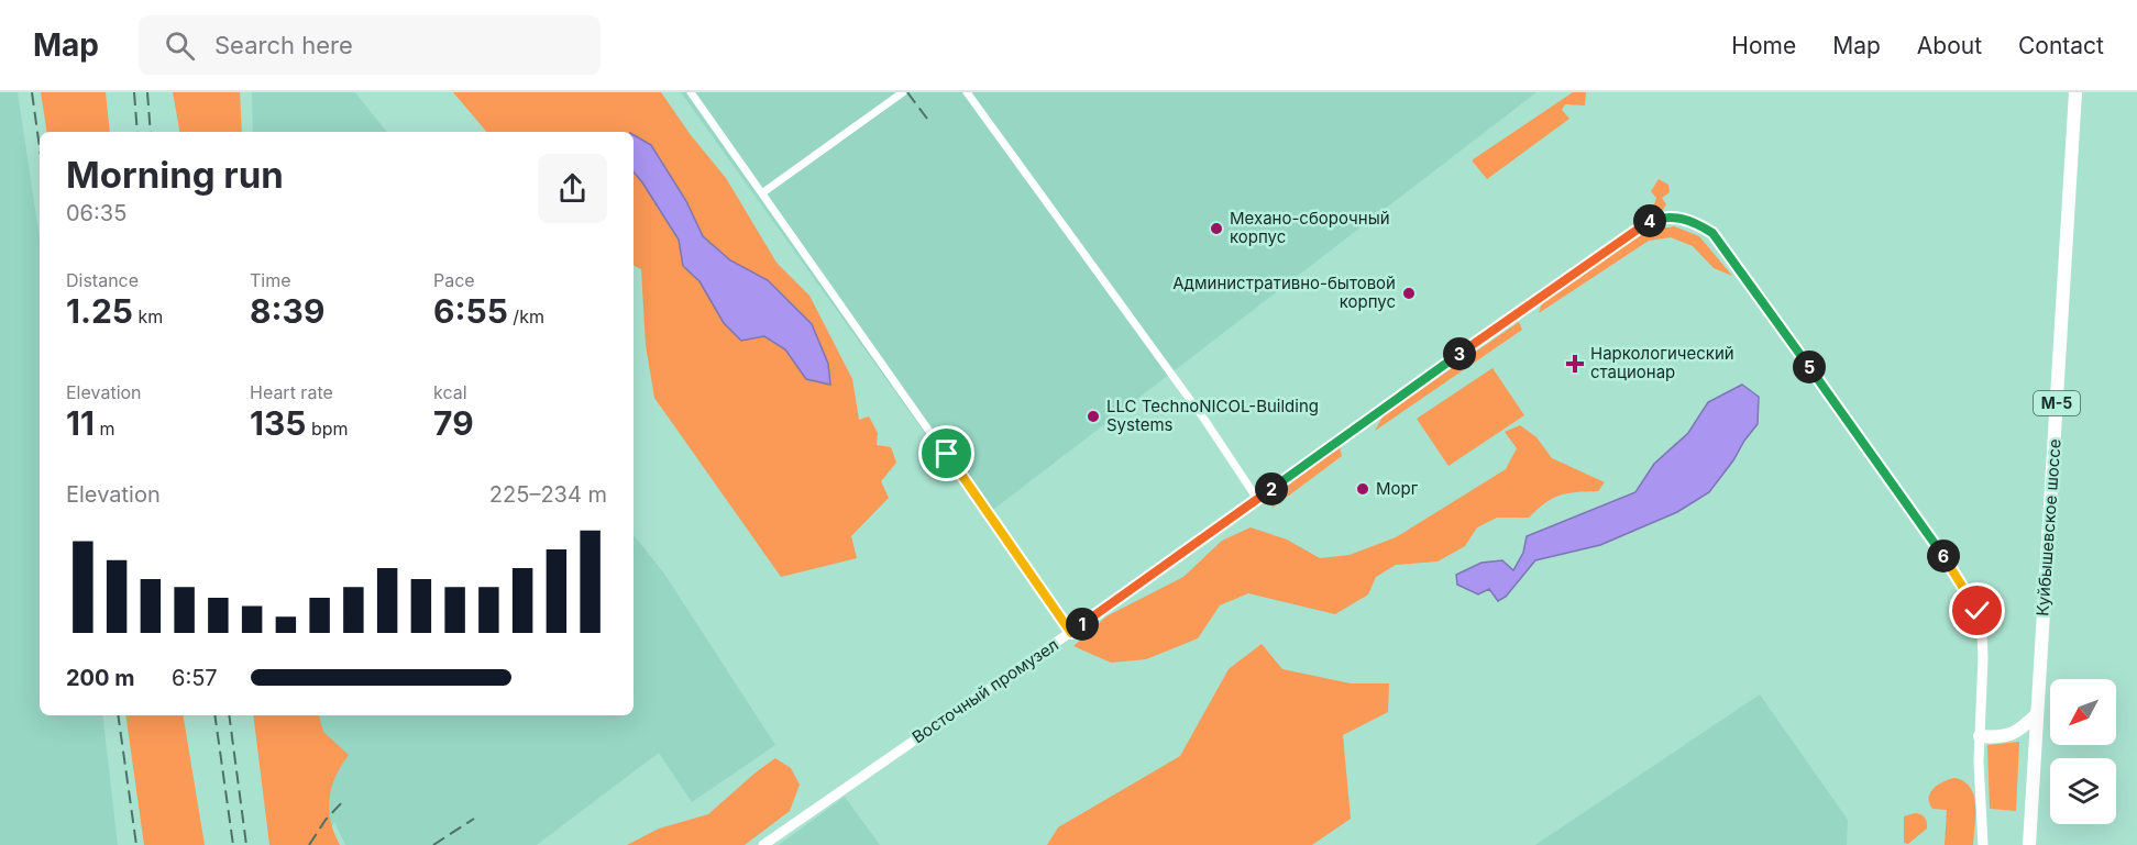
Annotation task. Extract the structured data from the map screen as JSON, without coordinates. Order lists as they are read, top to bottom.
{
  "streets": {
    "highway": ["М-5", "Куйбышевское шоссе"],
    "street": ["Восточный промузел"]
  },
  "places": {
    "other": [
      "Механо-сборочный корпус",
      "Административно-бытовой корпус",
      "LLC TechnoNICOL-Building Systems",
      "Морг"
    ],
    "health": ["Наркологический стационар"]
  },
  "north": "bottom left",
  "page": {
    "header": "Map",
    "search": "Search here",
    "nav": [
      "Home",
      "Map",
      "About",
      "Contact"
    ],
    "heading": ["Morning run", "06:35"],
    "pins": [
      "4",
      "3",
      "5",
      "2",
      "6",
      "1"
    ],
    "stats": [
      ["Distance", "1.25 km"],
      ["Time", "8:39"],
      ["Pace", "6:55 /km"],
      ["Elevation", "11 m"],
      ["Heart rate", "135 bpm"],
      ["kcal", "79"]
    ],
    "chart": ["Elevation", "225–234 m"],
    "list": [
      {
        "name": "200 m",
        "note": "6:57"
      }
    ]
  }
}
